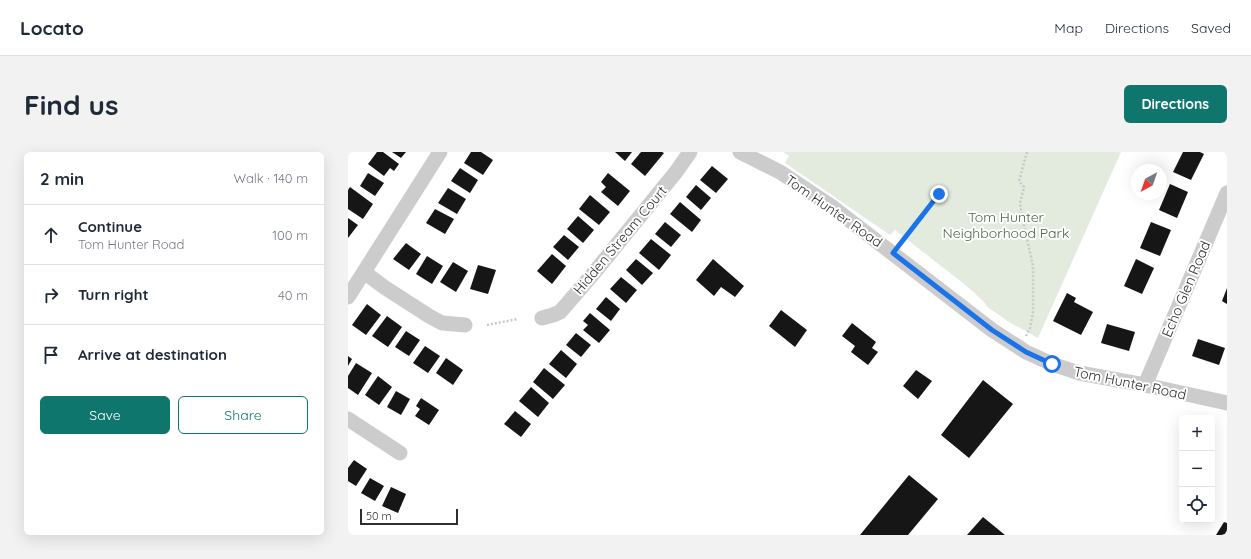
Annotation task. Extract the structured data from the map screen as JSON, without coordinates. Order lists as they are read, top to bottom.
{
  "streets": {
    "street": ["Tom Hunter Road", "Hidden Stream Court", "Echo Glen Road"]
  },
  "crossings": [
    ["Tom Hunter Road", "Echo Glen Road"]
  ],
  "parks": ["Tom Hunter Neighborhood Park"],
  "scale_bar": "50 m",
  "north": "bottom left",
  "page": {
    "header": "Locato",
    "nav": ["Map", "Directions", "Saved"],
    "buttons": [
      "Directions",
      ["Save", "Share"]
    ],
    "title": "Find us",
    "heading": ["2 min", "Walk · 140 m"],
    "list": [
      ["Continue", "Tom Hunter Road", "100 m"],
      ["Turn right", "40 m"],
      "Arrive at destination"
    ],
    "map_buttons": ["+", "−"],
    "scale": "50 m"
  }
}
